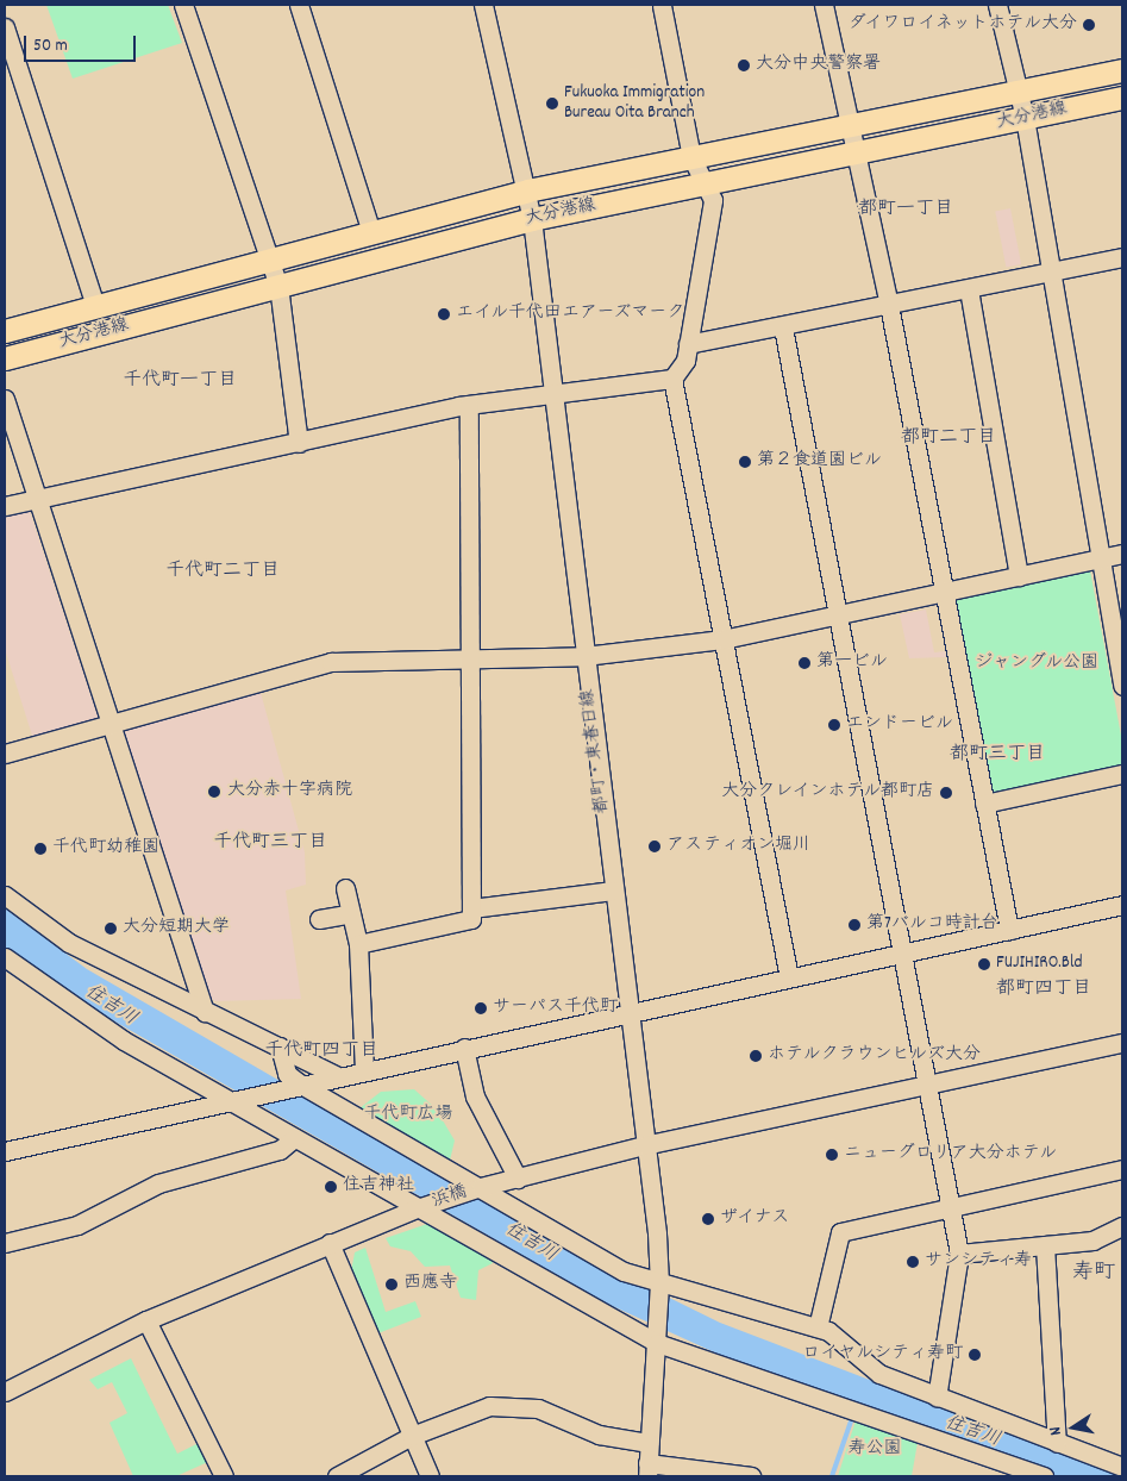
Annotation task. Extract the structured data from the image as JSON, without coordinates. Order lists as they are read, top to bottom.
{
  "streets": {
    "main road": ["大分港線"],
    "street": ["都町・東春日線", "浜橋"]
  },
  "crossings": [
    ["大分港線", "都町・東春日線"],
    ["都町・東春日線", "浜橋"]
  ],
  "districts": [
    "都町一丁目",
    "千代町一丁目",
    "都町二丁目",
    "千代町二丁目",
    "都町三丁目",
    "千代町三丁目",
    "都町四丁目",
    "千代町四丁目",
    "寿町"
  ],
  "water": ["住吉川"],
  "parks": ["ジャングル公園", "千代町広場", "寿公園"],
  "places": [
    "ダイワロイネットホテル大分",
    "大分中央警察署",
    "Fukuoka Immigration Bureau Oita Branch",
    "エイル千代田エアーズマーク",
    "第２食道園ビル",
    "第一ビル",
    "エンドービル",
    "大分赤十字病院",
    "大分クレインホテル都町店",
    "アスティオン堀川",
    "千代町幼稚園",
    "第7バルコ時計台",
    "大分短期大学",
    "FUJIHIRO.Bld",
    "サーパス千代町",
    "ホテルクラウンヒルズ大分",
    "ニューグロリア大分ホテル",
    "住吉神社",
    "ザイナス",
    "サンシティ寿",
    "西應寺",
    "ロイヤルシティ寿町"
  ],
  "scale_bar": "50 m",
  "north": "left"
}
